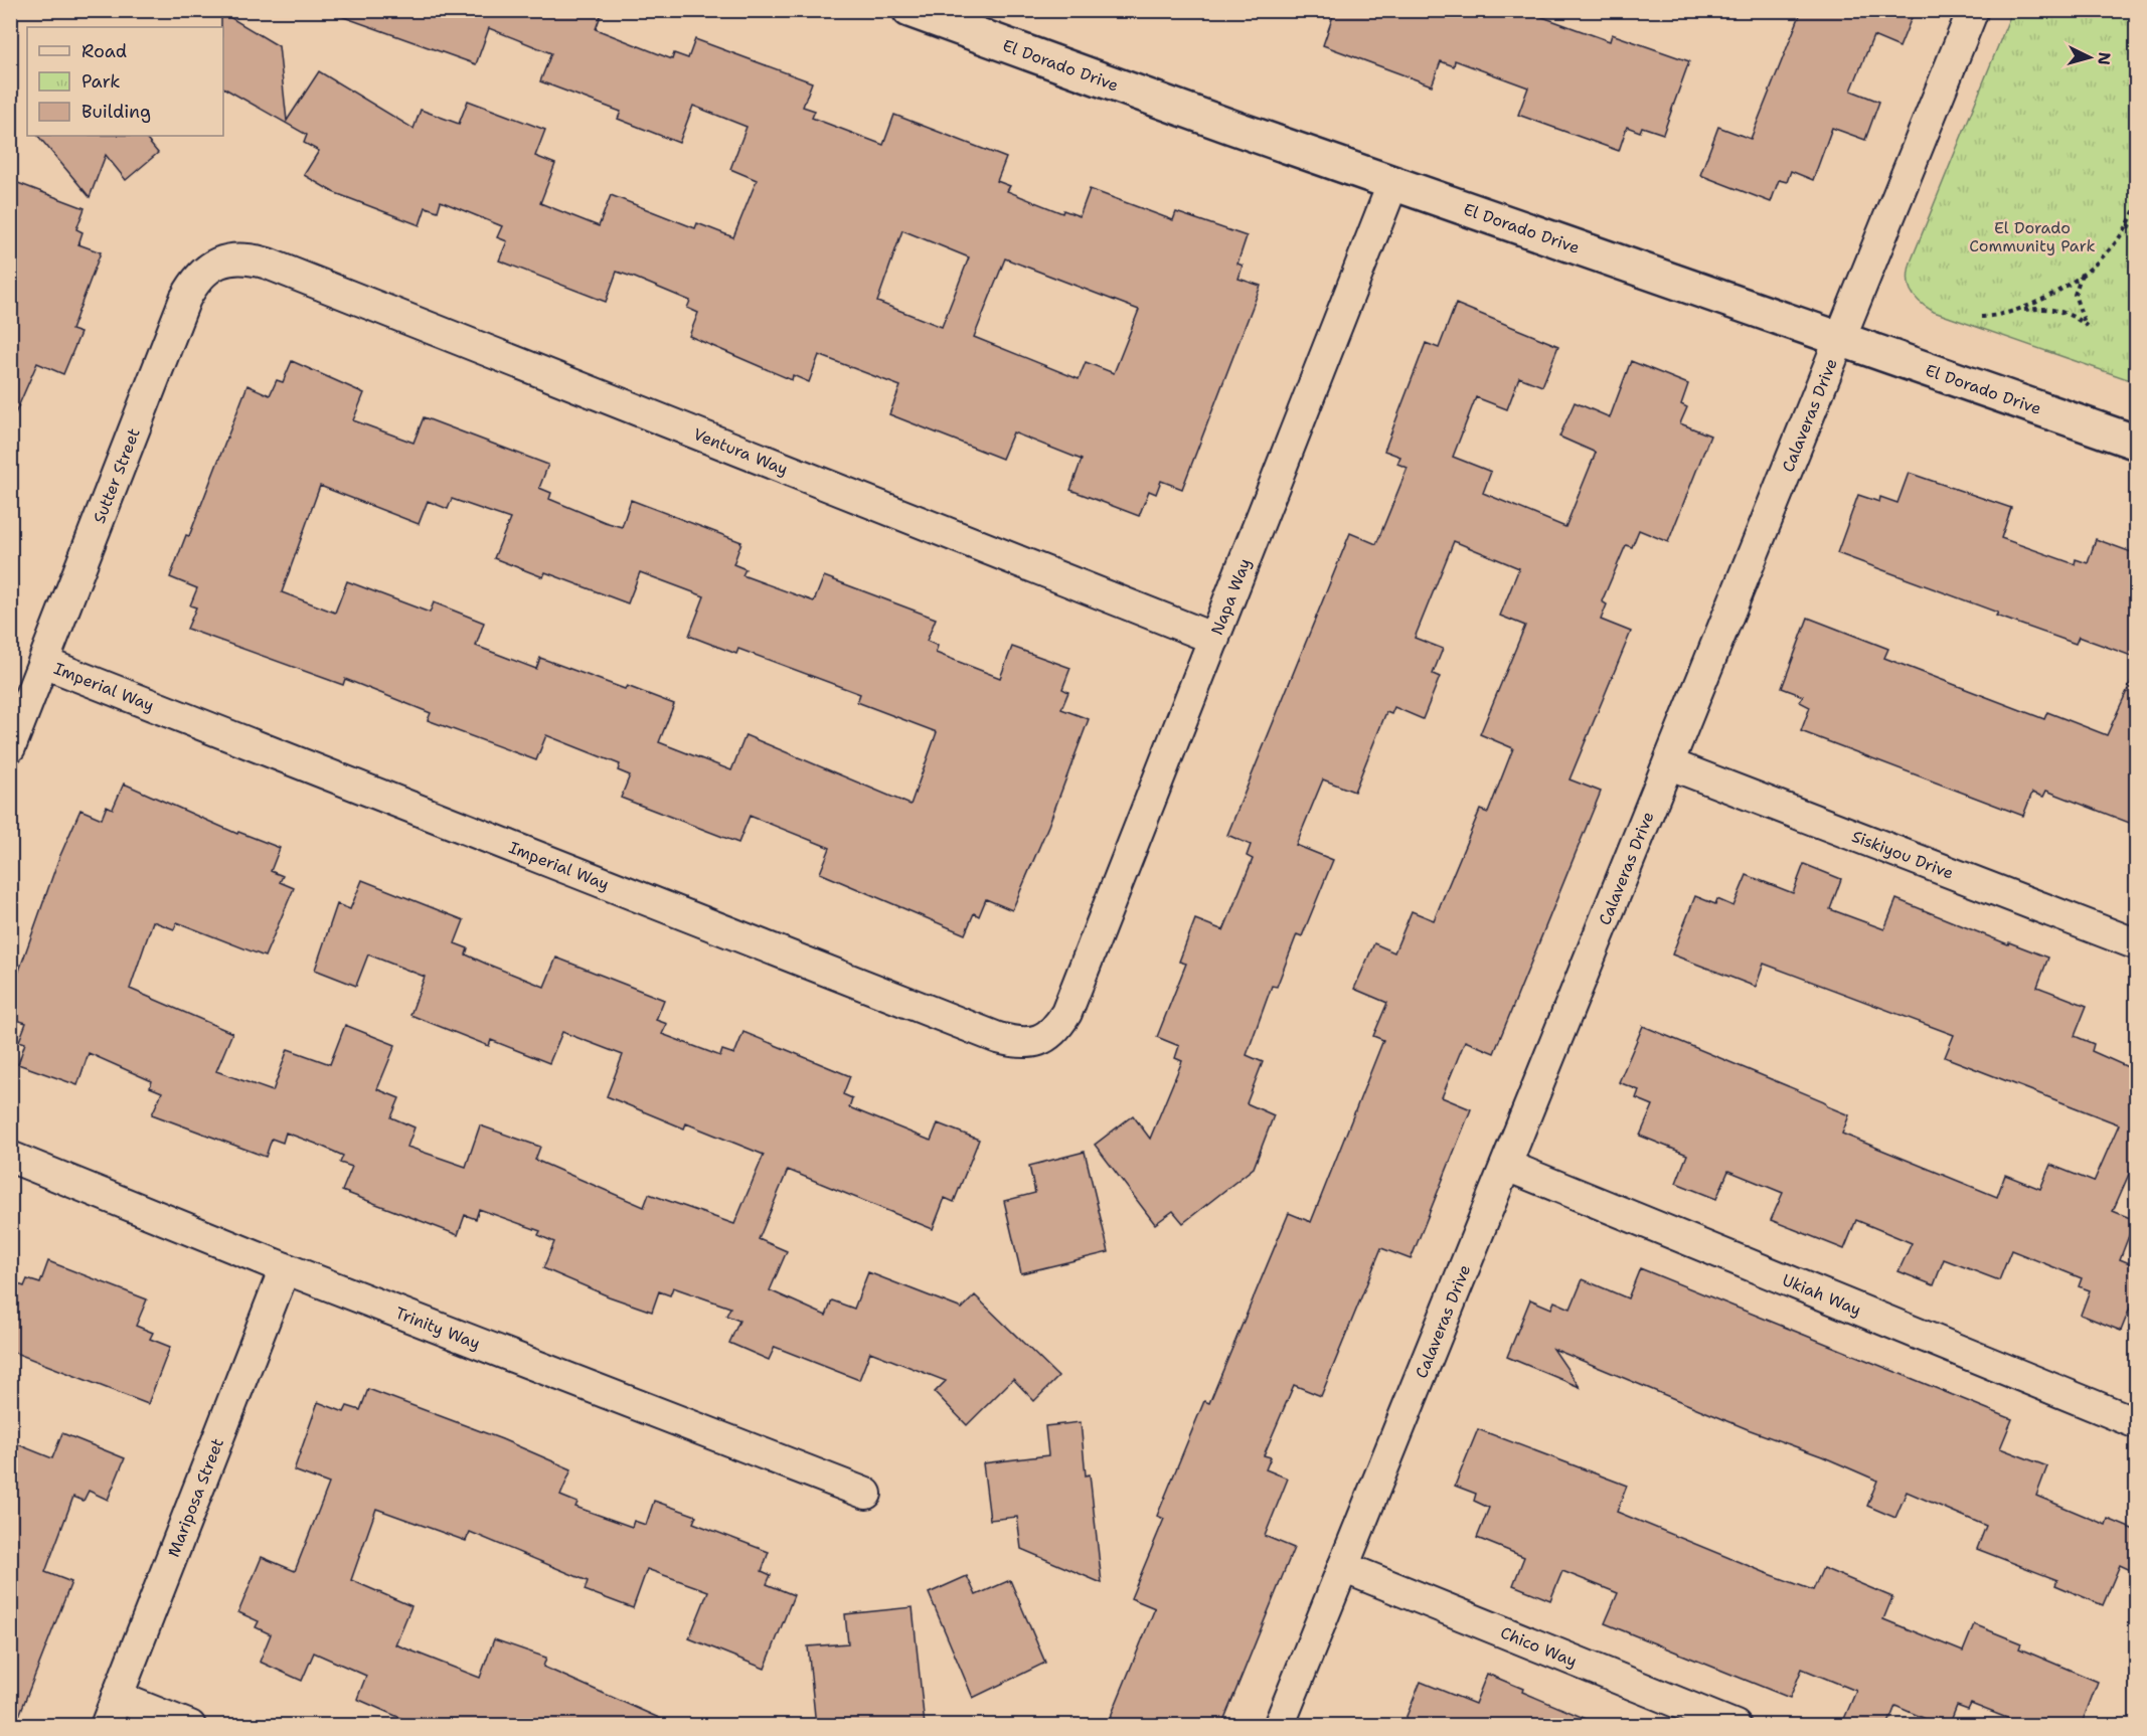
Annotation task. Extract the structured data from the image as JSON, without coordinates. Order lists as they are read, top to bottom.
{
  "streets": {
    "street": [
      "El Dorado Drive",
      "Calaveras Drive",
      "Ventura Way",
      "Sutter Street",
      "Napa Way",
      "Imperial Way",
      "Siskiyou Drive",
      "Ukiah Way",
      "Trinity Way",
      "Mariposa Street",
      "Chico Way"
    ]
  },
  "crossings": [
    ["El Dorado Drive", "Calaveras Drive"],
    ["El Dorado Drive", "Napa Way"],
    ["Calaveras Drive", "Siskiyou Drive"],
    ["Calaveras Drive", "Ukiah Way"],
    ["Calaveras Drive", "Chico Way"],
    ["Ventura Way", "Sutter Street"],
    ["Ventura Way", "Napa Way"],
    ["Sutter Street", "Imperial Way"],
    ["Napa Way", "Imperial Way"],
    ["Trinity Way", "Mariposa Street"]
  ],
  "parks": ["El Dorado Community Park"],
  "legend": ["Road", "Park", "Building"],
  "north": "right"
}
